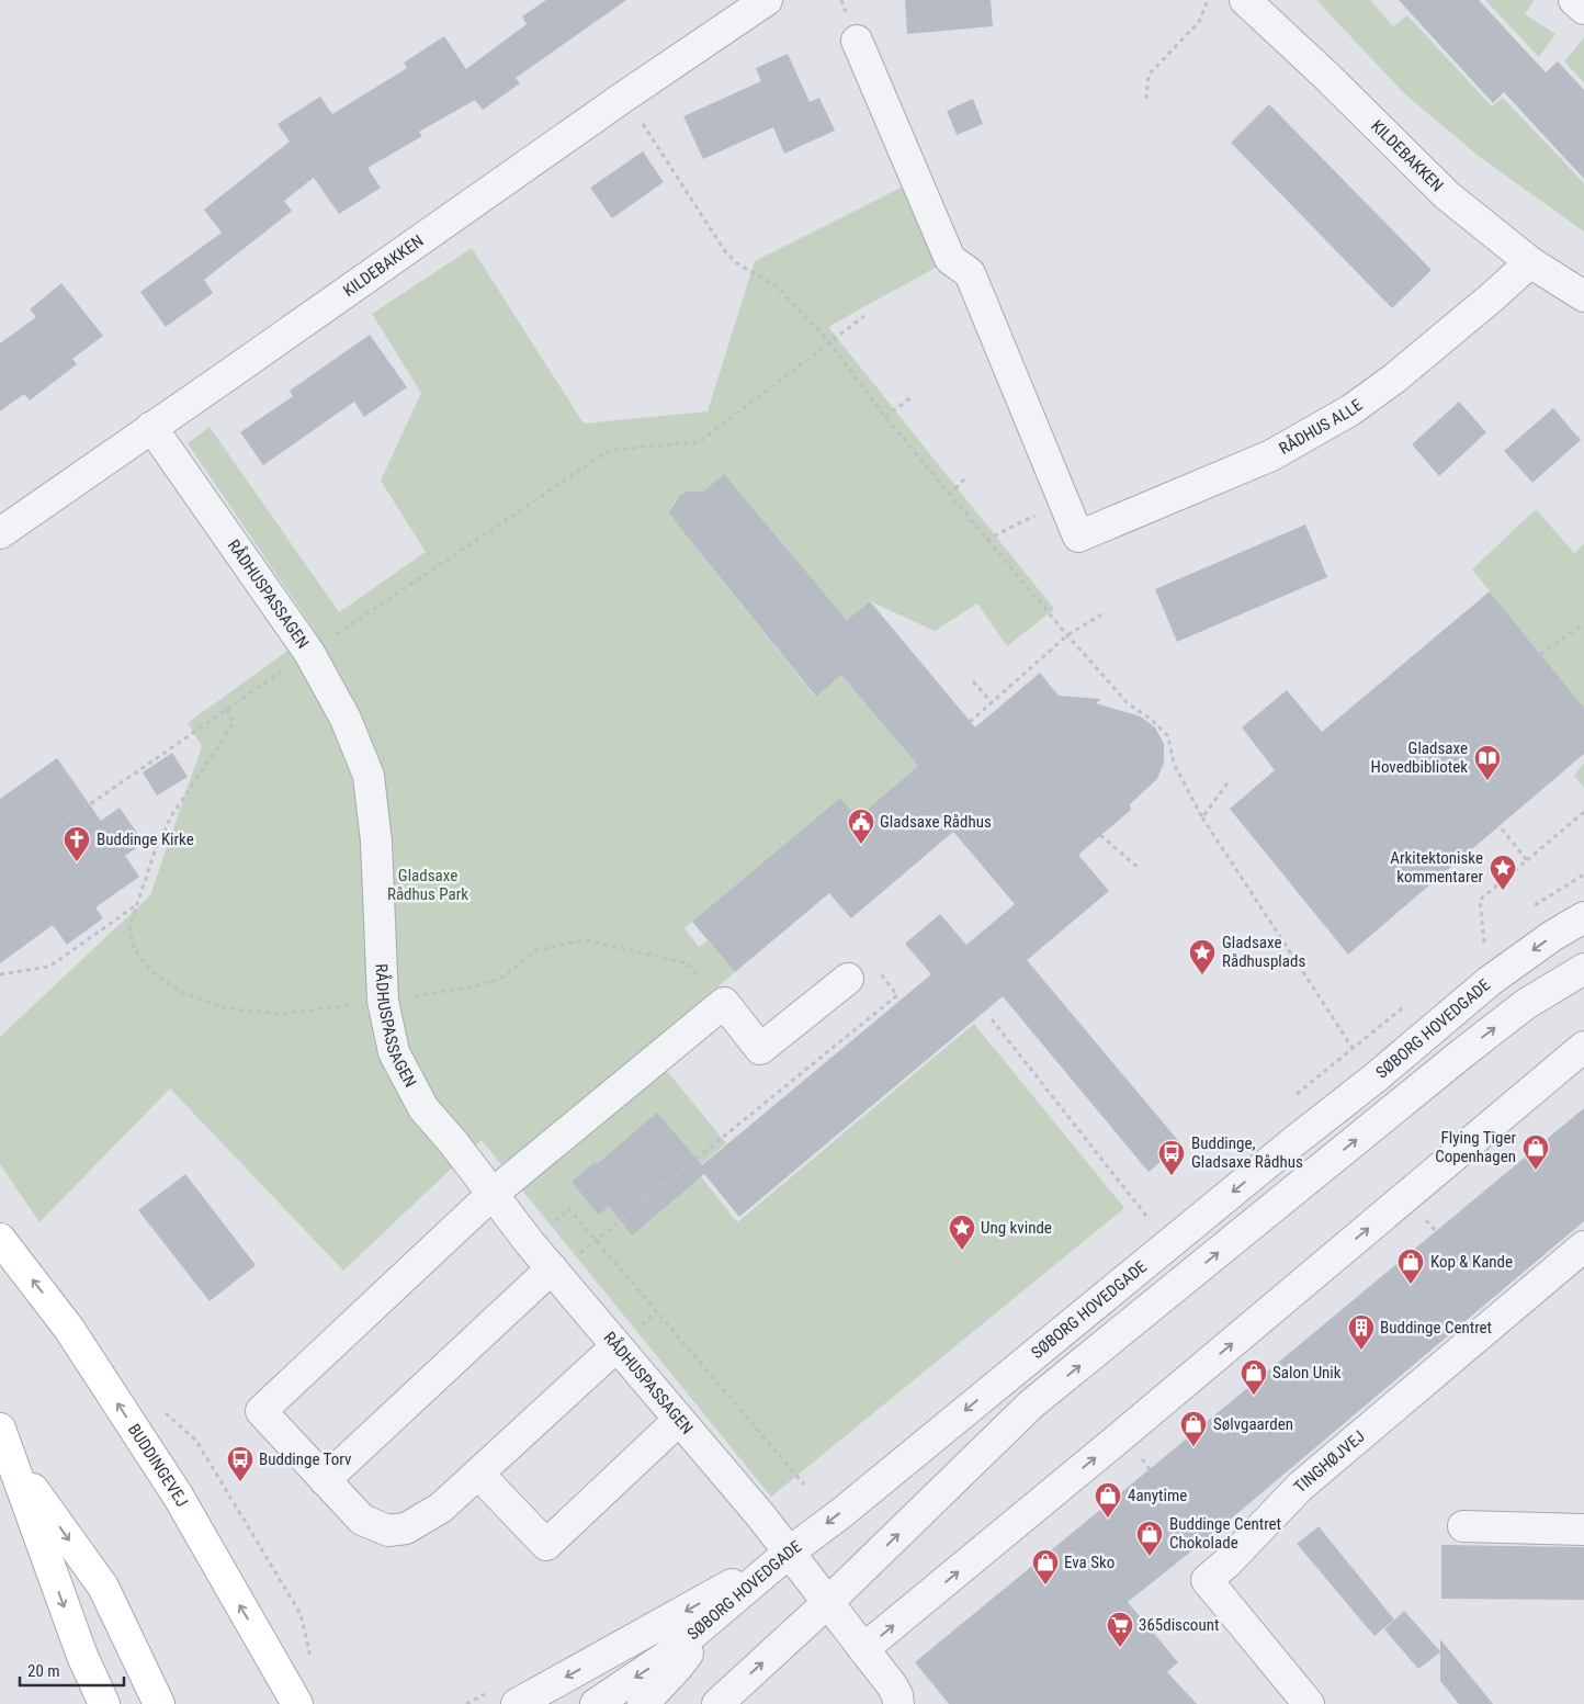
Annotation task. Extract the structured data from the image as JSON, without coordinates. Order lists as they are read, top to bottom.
{
  "streets": {
    "main road": ["BUDDINGEVEJ"],
    "street": [
      "KILDEBAKKEN",
      "RÅDHUS ALLE",
      "RÅDHUSPASSAGEN",
      "SØBORG HOVEDGADE",
      "TINGHØJVEJ"
    ]
  },
  "crossings": [
    ["KILDEBAKKEN", "RÅDHUS ALLE"],
    ["KILDEBAKKEN", "RÅDHUSPASSAGEN"],
    ["RÅDHUSPASSAGEN", "SØBORG HOVEDGADE"]
  ],
  "parks": ["Gladsaxe Rådhus Park"],
  "places": {
    "library": ["Gladsaxe Hovedbibliotek"],
    "public building": ["Gladsaxe Rådhus"],
    "church": ["Buddinge Kirke"],
    "place": ["Arkitektoniske kommentarer", "Gladsaxe Rådhusplads", "Ung kvinde"],
    "shop": [
      "Flying Tiger Copenhagen",
      "Kop & Kande",
      "Salon Unik",
      "Sølvgaarden",
      "4anytime",
      "Buddinge Centret Chokolade",
      "Eva Sko"
    ],
    "bus stop": ["Buddinge, Gladsaxe Rådhus", "Buddinge Torv"],
    "building": ["Buddinge Centret"],
    "supermarket": ["365discount"]
  },
  "scale_bar": "20 m"
}
